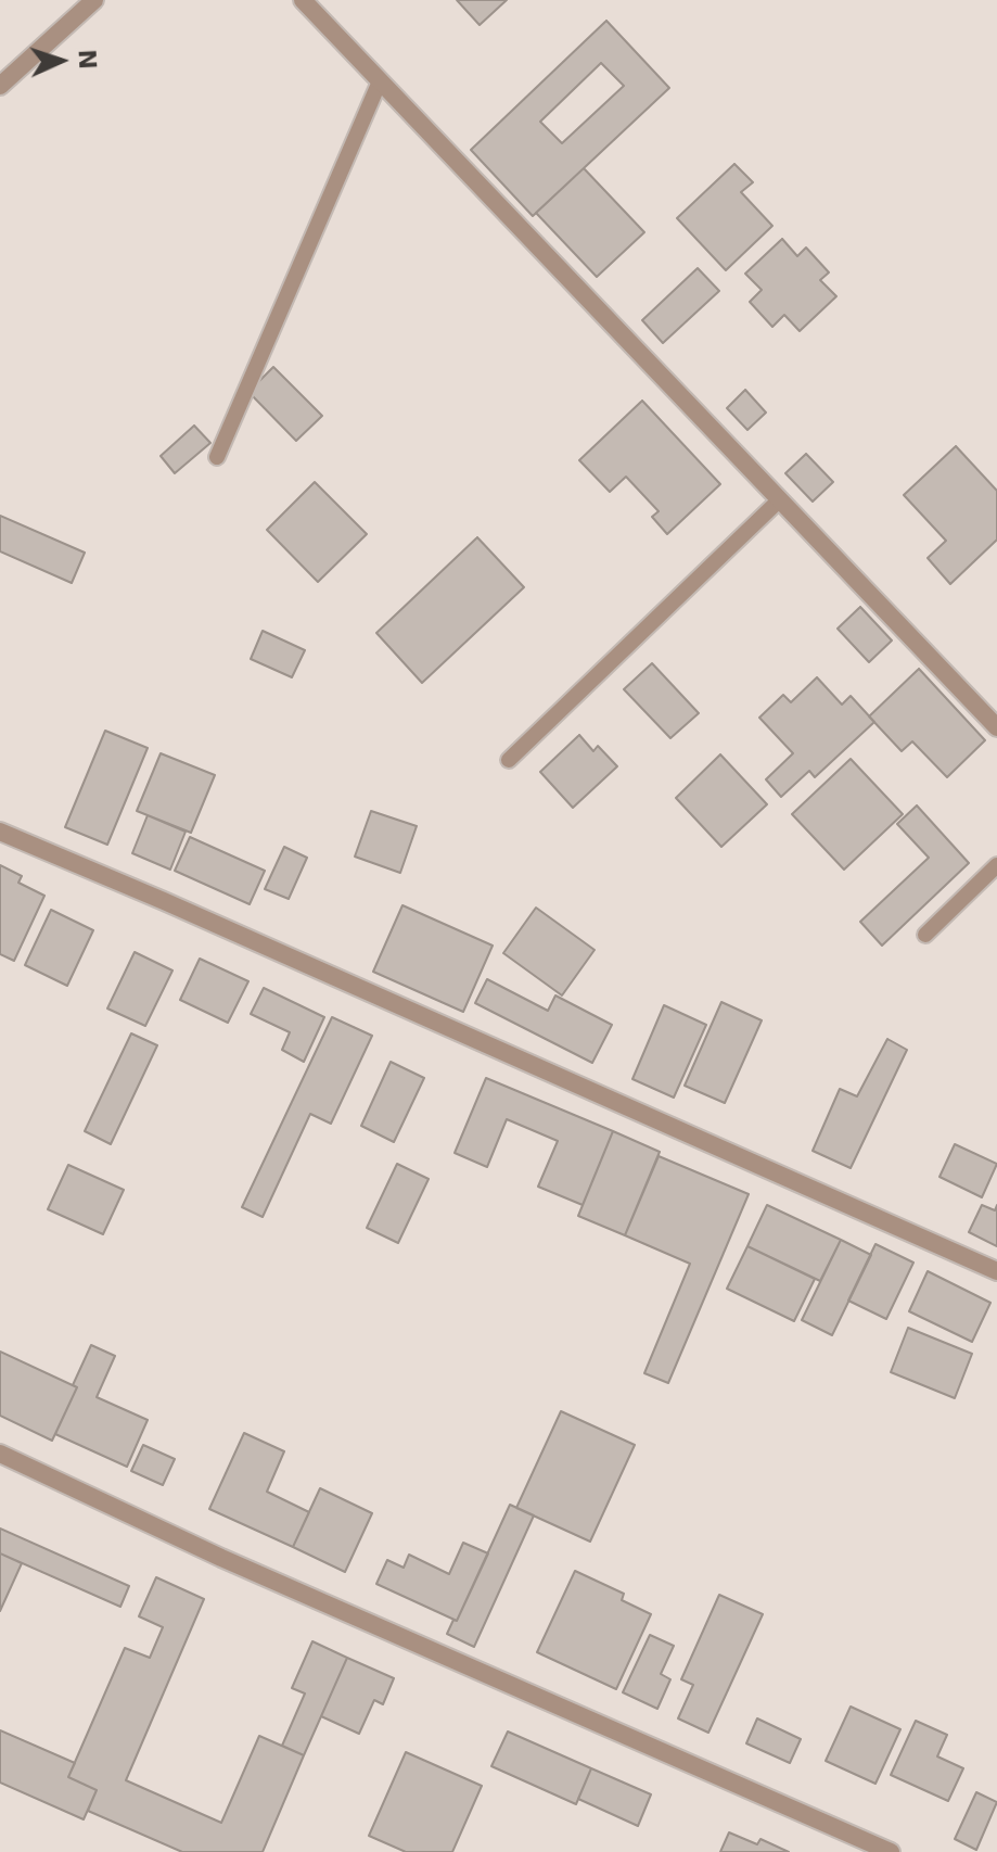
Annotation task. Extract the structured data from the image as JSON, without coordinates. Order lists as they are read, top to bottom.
{
  "north": "right"
}
